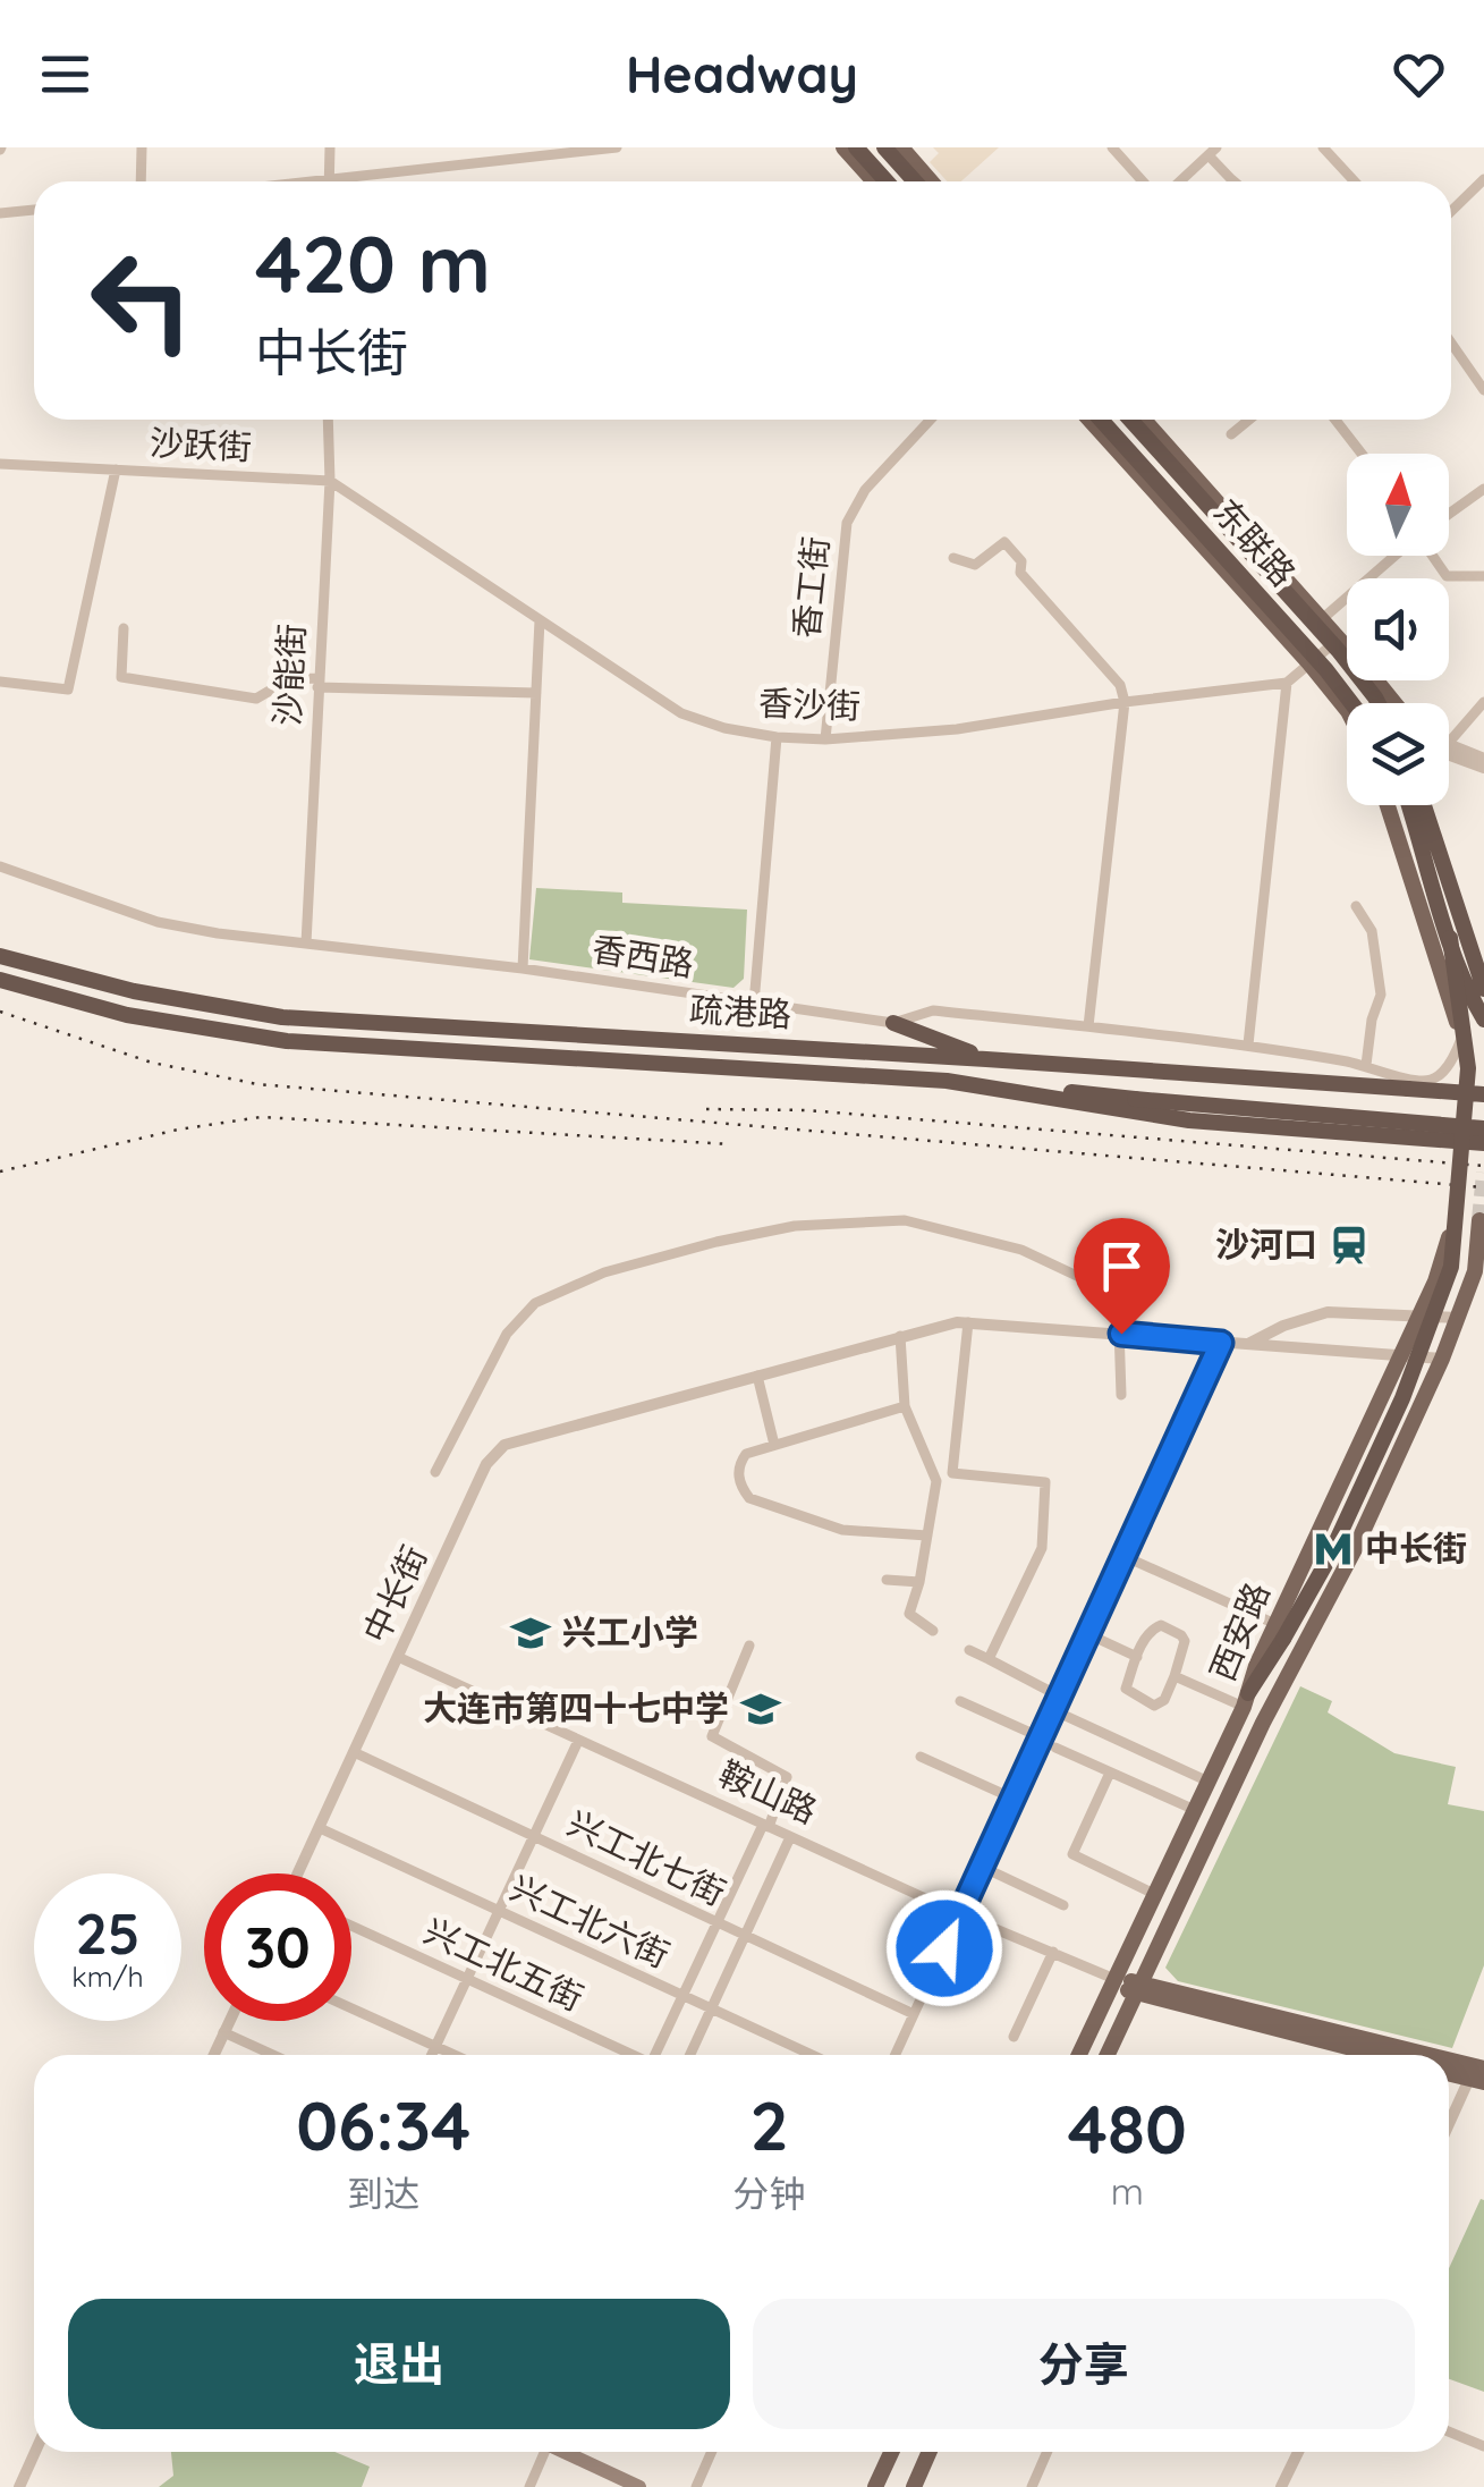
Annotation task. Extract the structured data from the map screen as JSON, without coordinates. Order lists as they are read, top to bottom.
{
  "streets": {
    "highway": ["东联路", "疏港路"],
    "main road": ["西安路", "鞍山路"],
    "street": [
      "沙跃街",
      "香工街",
      "沙能街",
      "香沙街",
      "香西路",
      "中长街",
      "兴工北七街",
      "兴工北六街",
      "兴工北五街"
    ]
  },
  "crossings": [
    ["沙跃街", "沙能街"],
    ["沙跃街", "香沙街"],
    ["香工街", "香沙街"],
    ["沙能街", "香沙街"],
    ["沙能街", "香西路"],
    ["中长街", "西安路"],
    ["中长街", "鞍山路"],
    ["中长街", "兴工北七街"],
    ["中长街", "兴工北六街"],
    ["西安路", "鞍山路"]
  ],
  "places": {
    "station": ["沙河口"],
    "metro station": ["中长街"],
    "school or university": ["兴工小学", "大连市第四十七中学"]
  },
  "north": "top",
  "page": {
    "header": "Headway",
    "turn": ["420 m", "中长街"],
    "speed": "25 km/h",
    "limit": "30",
    "eta": [
      "06:34",
      "到达",
      "2",
      "分钟",
      "480",
      "m"
    ],
    "buttons": ["退出", "分享"]
  }
}
